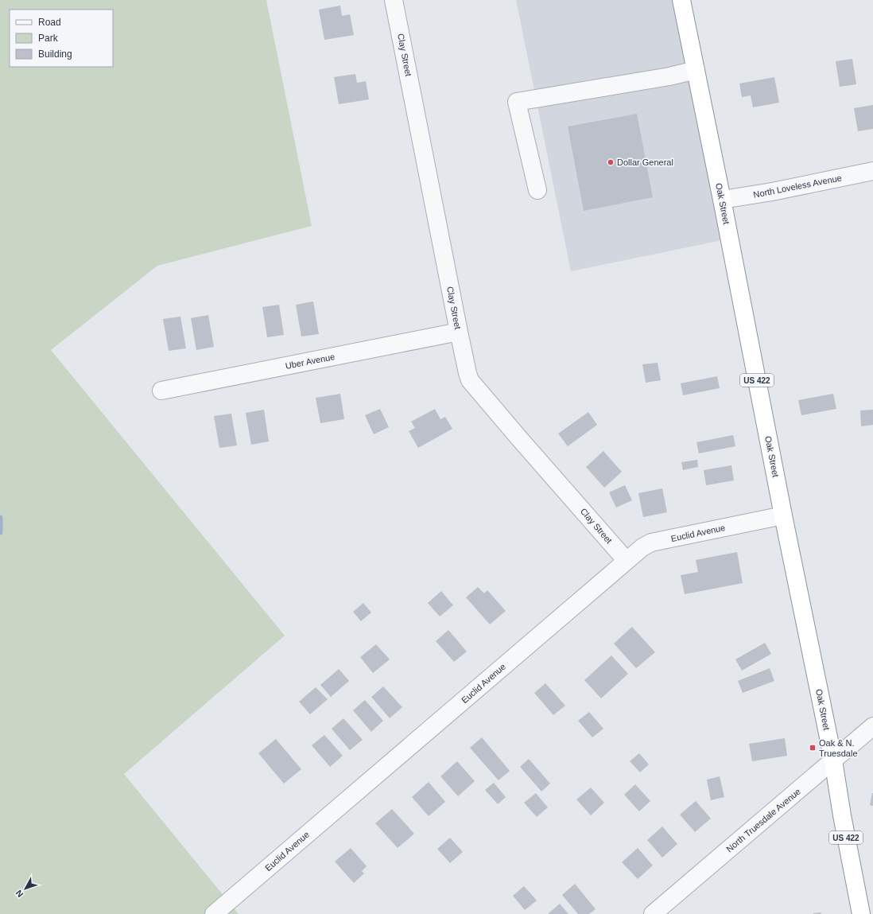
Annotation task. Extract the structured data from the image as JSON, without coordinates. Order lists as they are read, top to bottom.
{
  "streets": {
    "highway": ["Oak Street", "US 422"],
    "street": [
      "Clay Street",
      "North Loveless Avenue",
      "Uber Avenue",
      "Euclid Avenue",
      "North Truesdale Avenue"
    ]
  },
  "crossings": [
    ["Clay Street", "Uber Avenue"],
    ["Clay Street", "Euclid Avenue"],
    ["North Loveless Avenue", "Oak Street"],
    ["Oak Street", "Euclid Avenue"],
    ["Oak Street", "North Truesdale Avenue"]
  ],
  "places": {
    "other": ["Dollar General"],
    "transit": ["Oak & N. Truesdale"]
  },
  "legend": ["Road", "Park", "Building"],
  "north": "bottom left"
}
